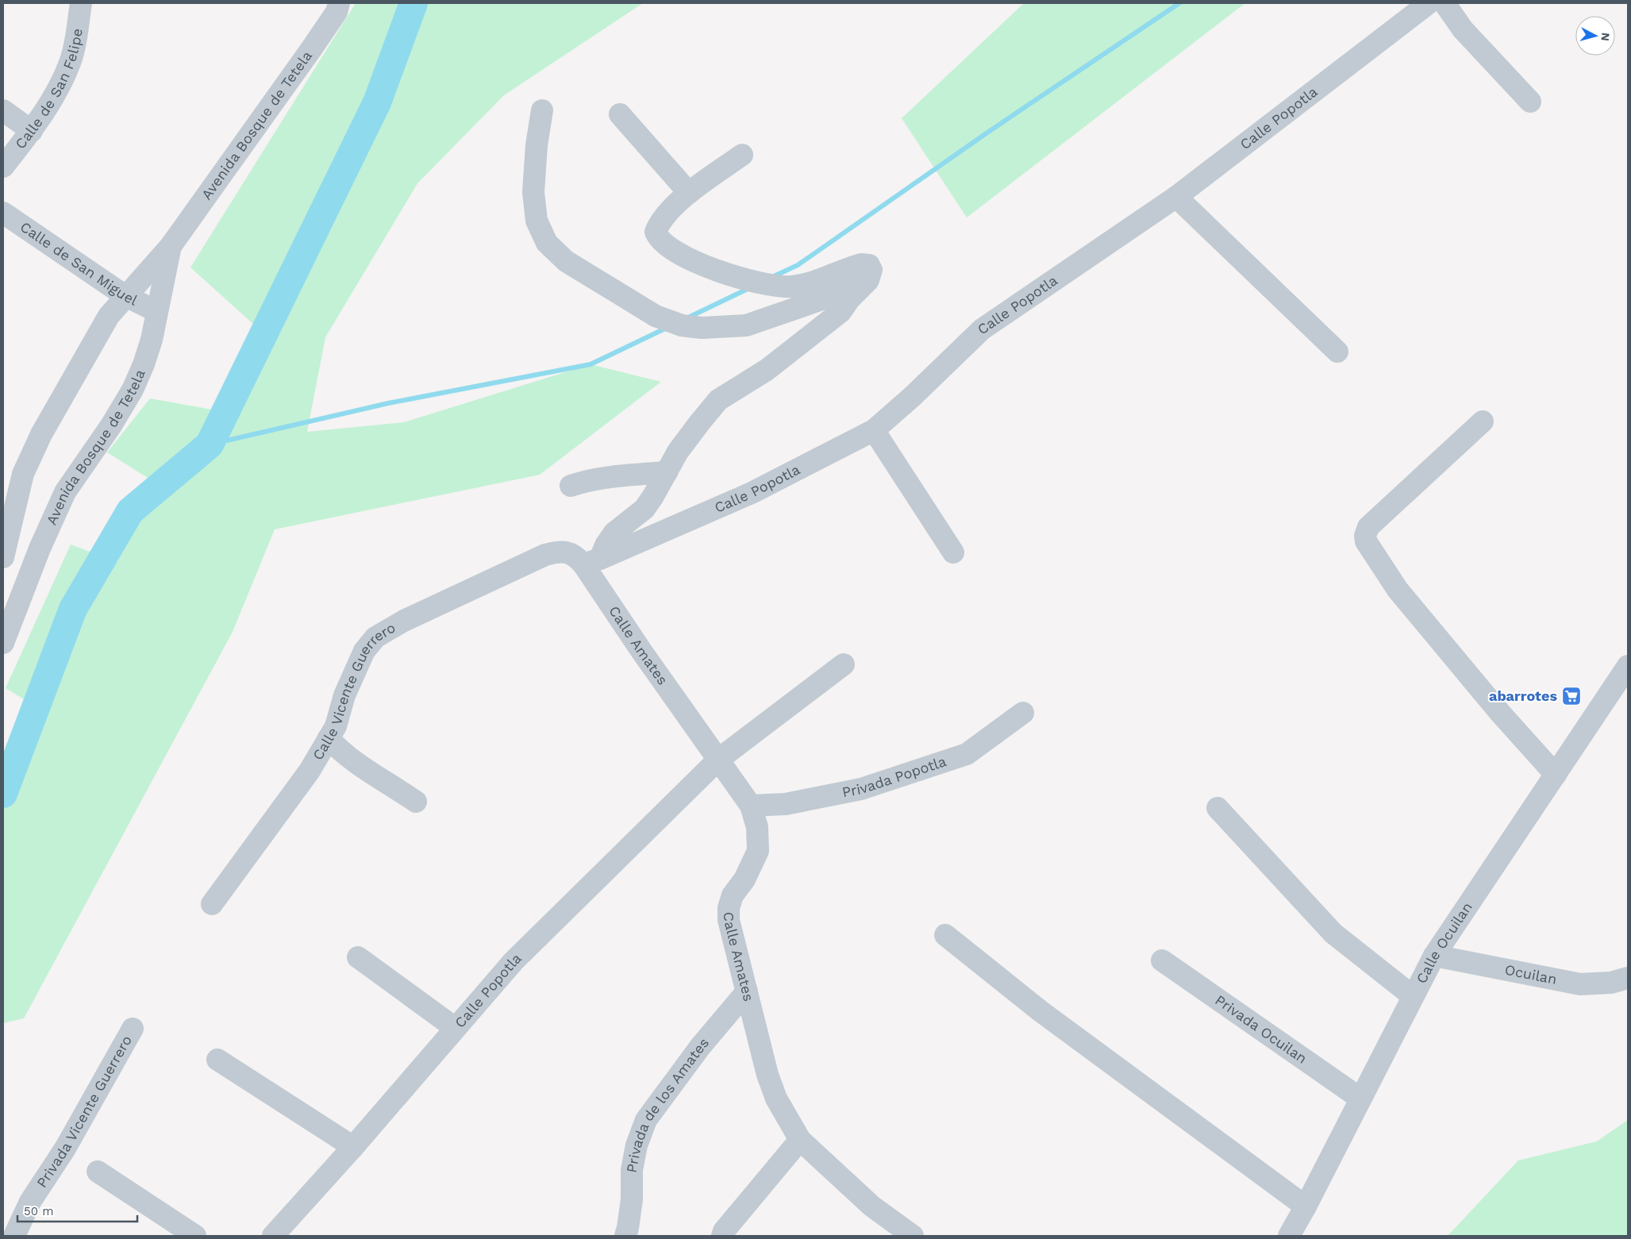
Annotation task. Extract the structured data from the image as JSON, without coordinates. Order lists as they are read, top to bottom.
{
  "streets": {
    "street": [
      "Calle de San Felipe",
      "Calle Popotla",
      "Avenida Bosque de Tetela",
      "Calle de San Miguel",
      "Calle Amates",
      "Calle Vicente Guerrero",
      "Privada Popotla",
      "Calle Ocuilan",
      "Ocuilan",
      "Privada Ocuilan",
      "Privada de los Amates",
      "Privada Vicente Guerrero"
    ]
  },
  "crossings": [
    ["Calle Popotla", "Calle Amates"],
    ["Avenida Bosque de Tetela", "Calle de San Miguel"],
    ["Calle Amates", "Calle Vicente Guerrero"],
    ["Calle Amates", "Privada Popotla"],
    ["Calle Amates", "Privada de los Amates"],
    ["Calle Ocuilan", "Ocuilan"],
    ["Calle Ocuilan", "Privada Ocuilan"]
  ],
  "places": {
    "supermarket": ["abarrotes"]
  },
  "scale_bar": "50 m",
  "north": "right"
}
